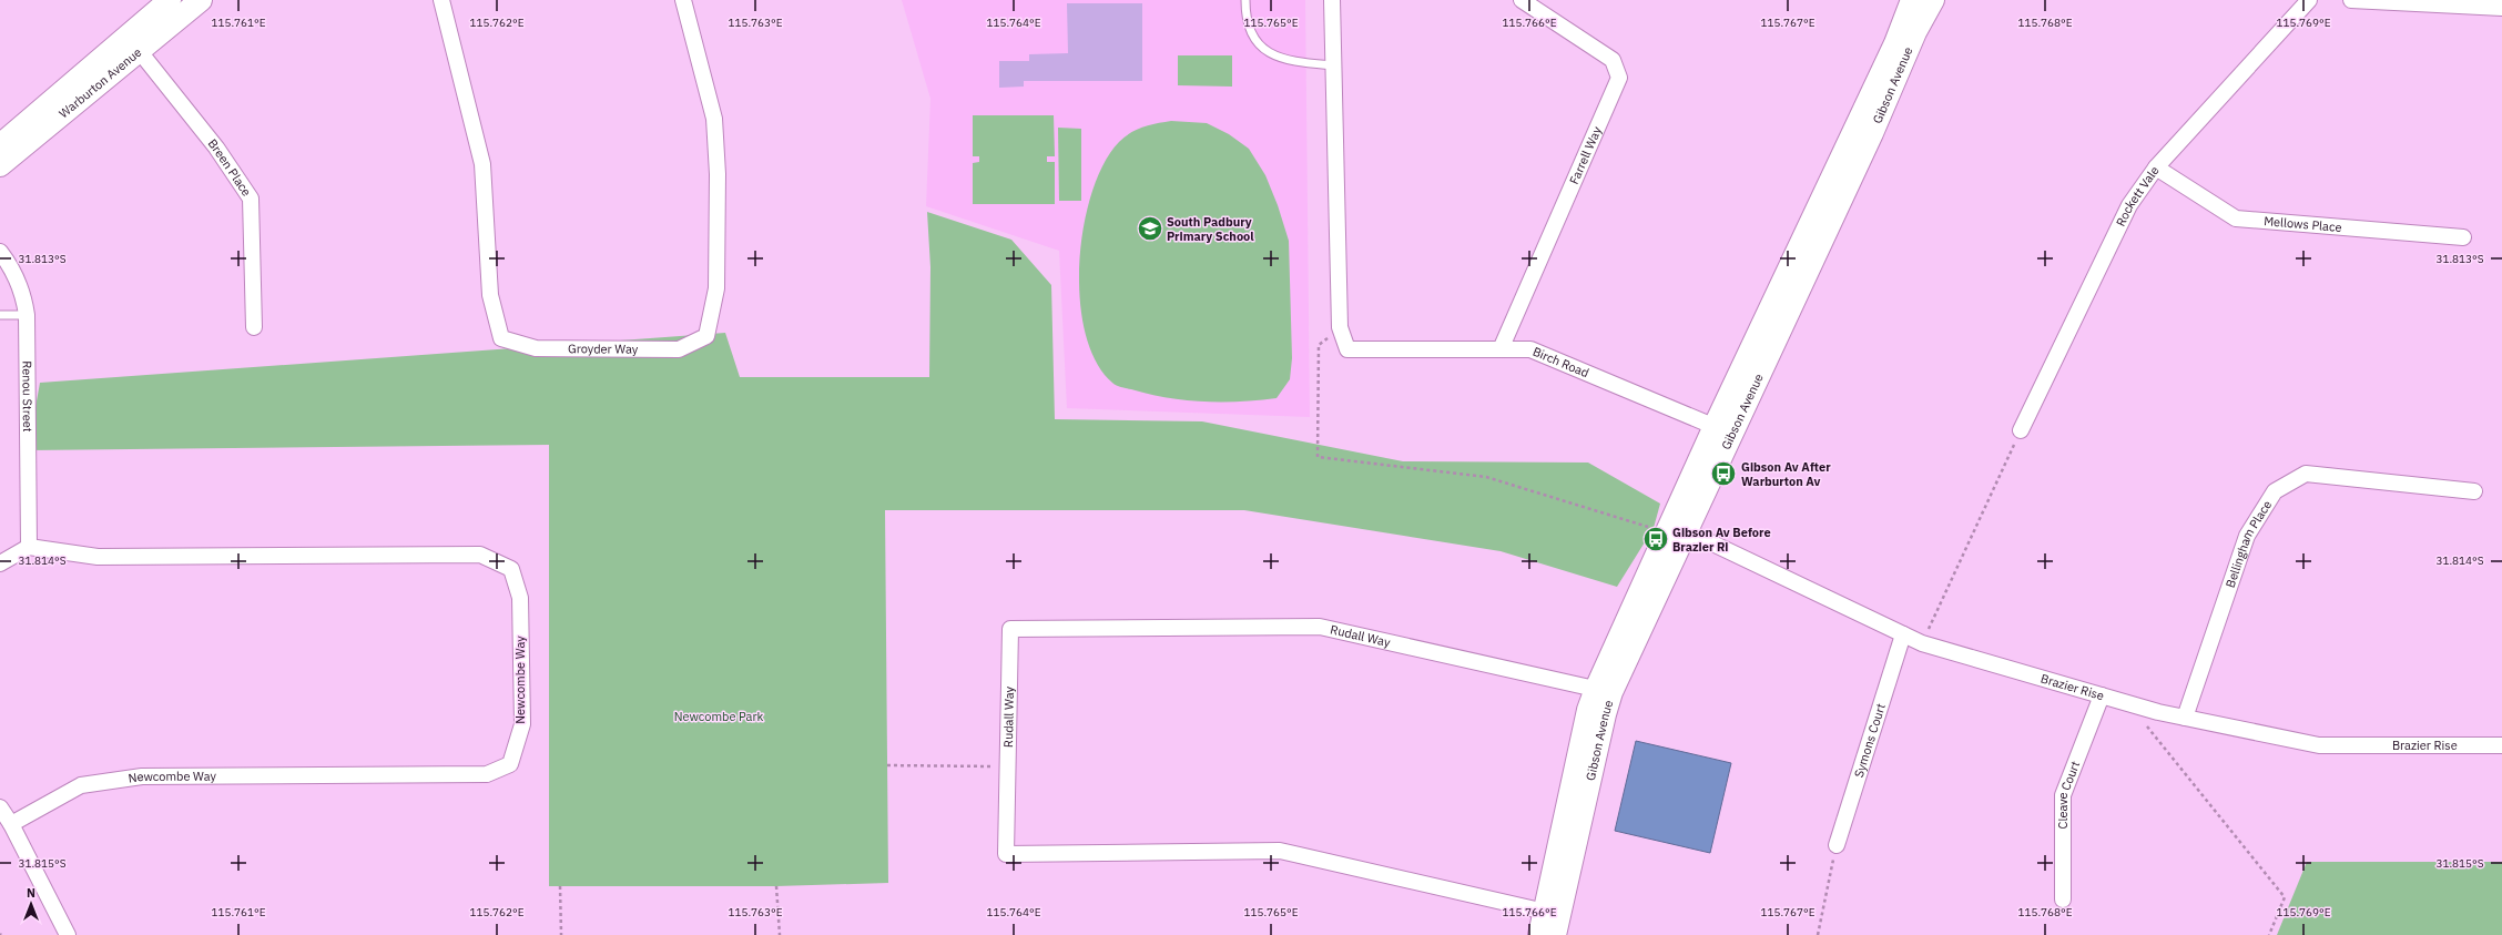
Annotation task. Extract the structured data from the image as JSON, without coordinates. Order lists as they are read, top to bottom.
{
  "streets": {
    "main road": ["Warburton Avenue", "Gibson Avenue"],
    "street": [
      "Farrell Way",
      "Breen Place",
      "Rockett Vale",
      "Mellows Place",
      "Groyder Way",
      "Birch Road",
      "Renou Street",
      "Bellingham Place",
      "Rudall Way",
      "Newcombe Way",
      "Brazier Rise",
      "Symons Court",
      "Cleave Court"
    ]
  },
  "crossings": [
    ["Warburton Avenue", "Breen Place"],
    ["Gibson Avenue", "Birch Road"],
    ["Gibson Avenue", "Rudall Way"],
    ["Gibson Avenue", "Brazier Rise"],
    ["Farrell Way", "Birch Road"],
    ["Rockett Vale", "Mellows Place"],
    ["Renou Street", "Newcombe Way"],
    ["Bellingham Place", "Brazier Rise"],
    ["Brazier Rise", "Symons Court"],
    ["Brazier Rise", "Cleave Court"]
  ],
  "parks": ["Newcombe Park"],
  "places": {
    "school or university": ["South Padbury Primary School"],
    "bus stop": ["Gibson Av After Warburton Av", "Gibson Av Before Brazier Ri"]
  },
  "north": "top",
  "coordinates": [
    "115.761°E",
    "115.762°E",
    "115.763°E",
    "115.764°E",
    "115.765°E",
    "115.766°E",
    "115.767°E",
    "115.768°E",
    "115.769°E",
    "31.813°S",
    "31.814°S",
    "31.815°S"
  ]
}
